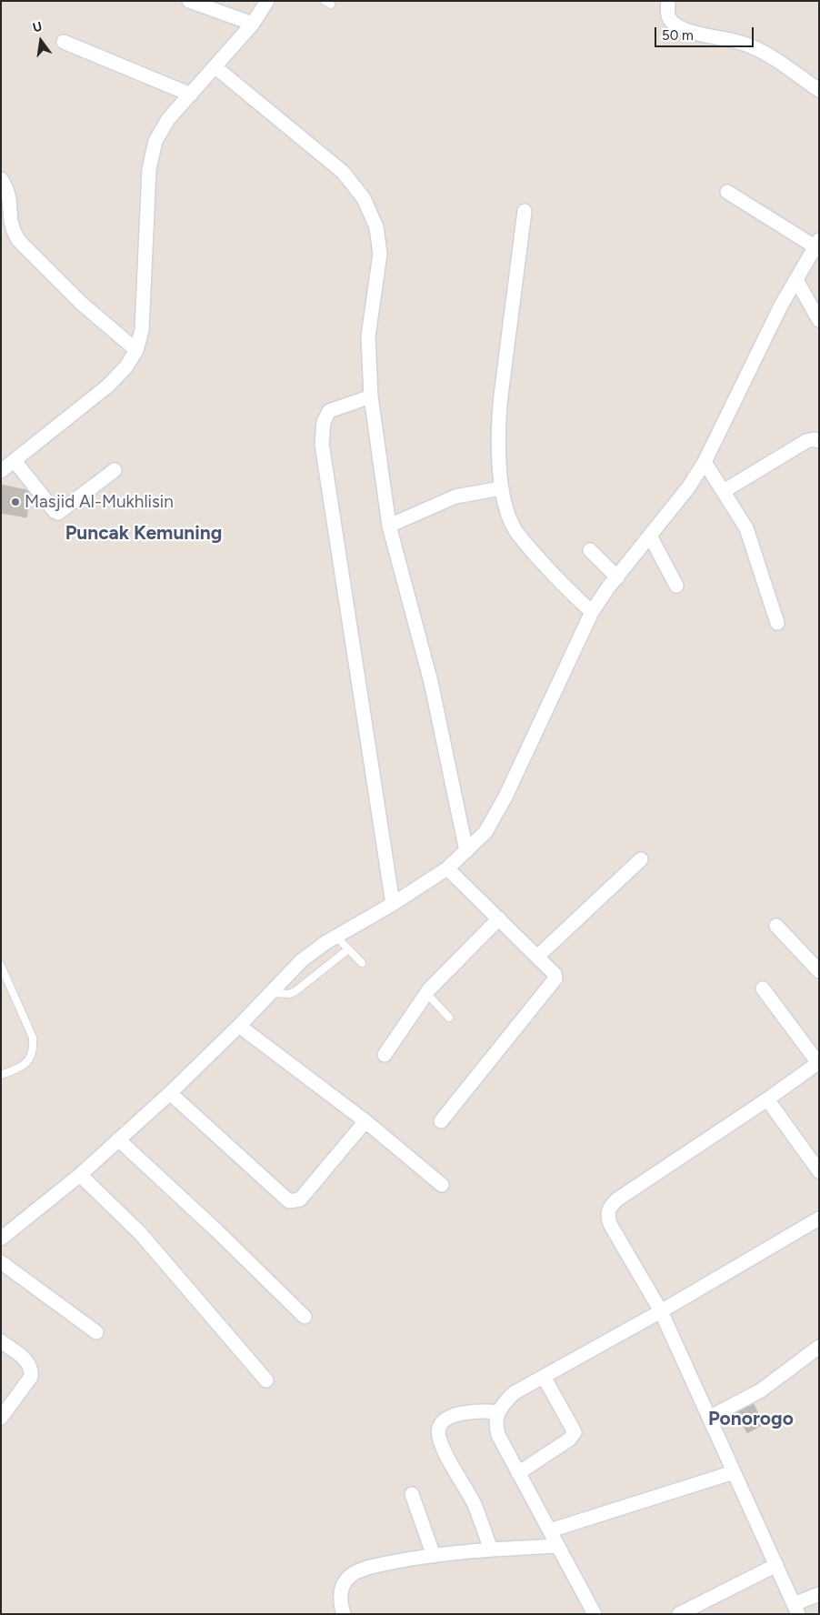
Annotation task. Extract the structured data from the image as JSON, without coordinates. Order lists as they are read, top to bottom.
{
  "districts": ["Puncak Kemuning", "Ponorogo"],
  "places": ["Masjid Al-Mukhlisin"],
  "scale_bar": "50 m",
  "north": "top"
}
